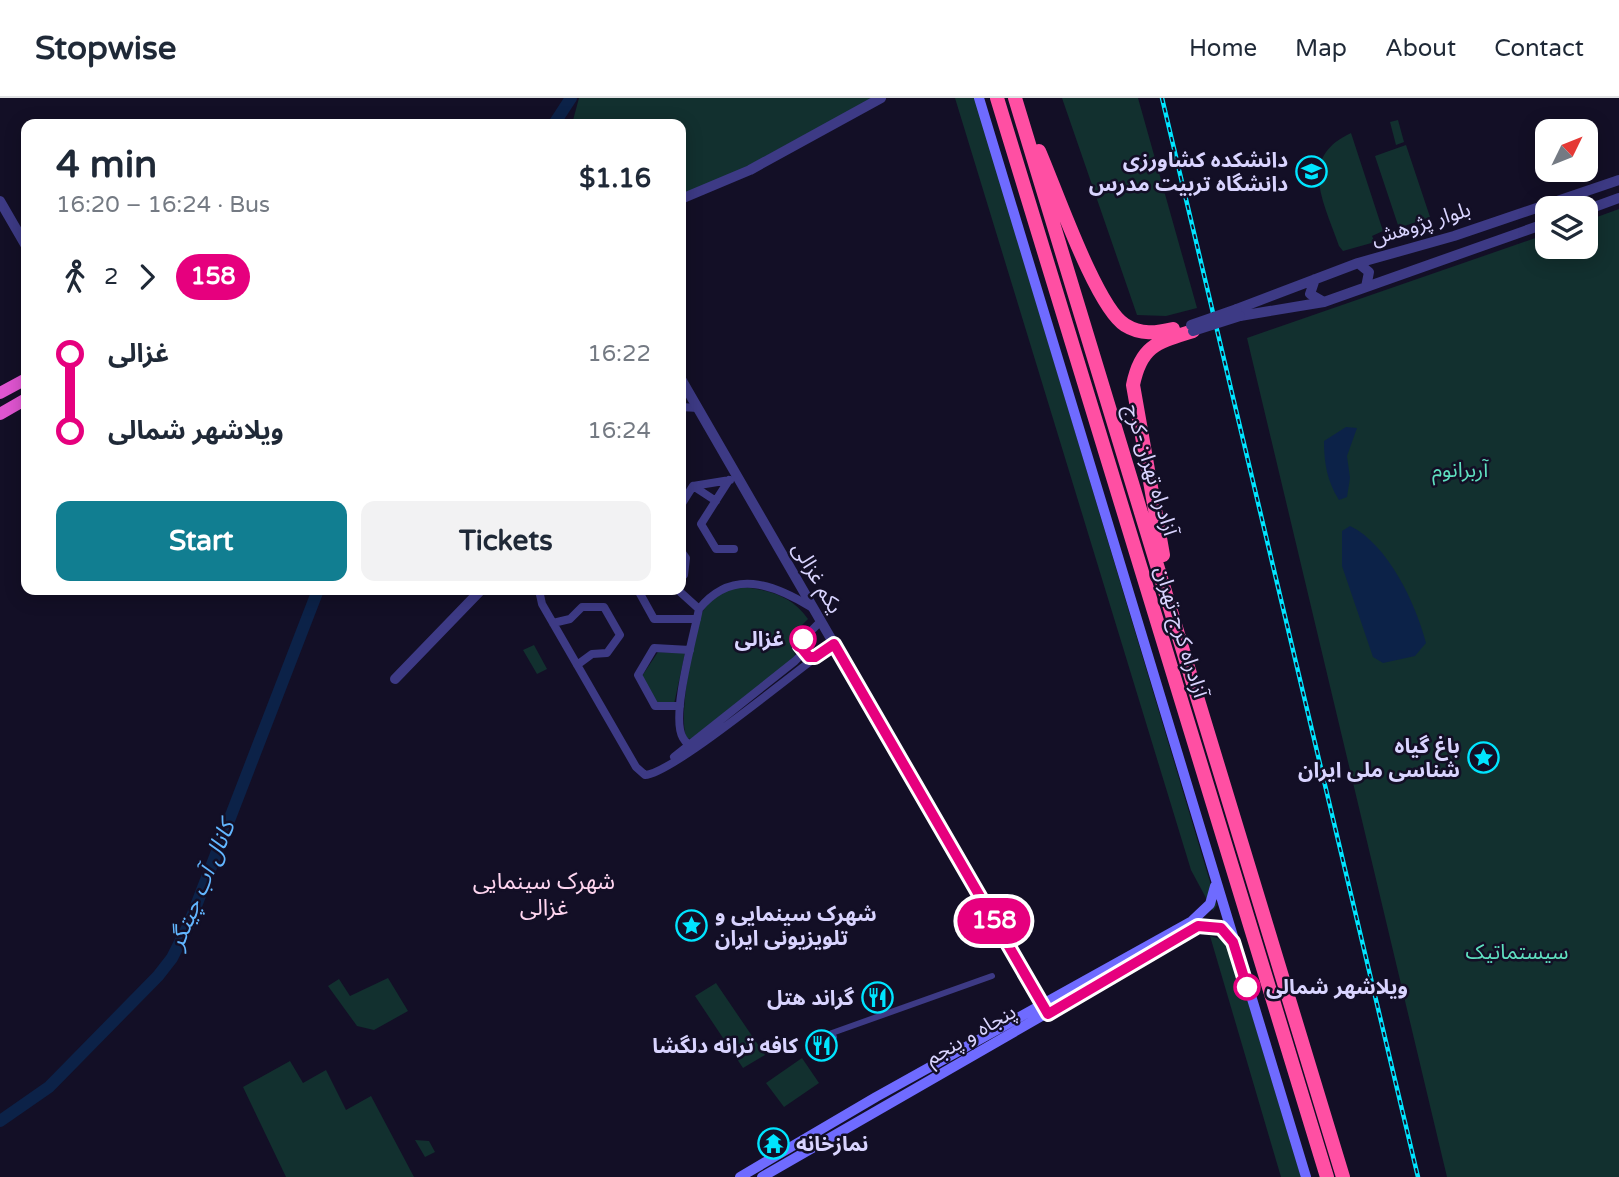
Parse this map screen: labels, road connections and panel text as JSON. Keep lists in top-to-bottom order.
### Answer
{
  "streets": {
    "highway": ["آزادراه تهران-کرج", "آزادراه کرج-تهران"],
    "main road": ["پنجاه و پنجم"],
    "street": ["بلوار پژوهش", "یکم غزالی"]
  },
  "crossings": [
    ["یکم غزالی", "پنجاه و پنجم"]
  ],
  "districts": ["شهرک سینمایی غزالی"],
  "water": ["کانال آب چیتگر"],
  "parks": ["آربرانوم", "سیستماتیک"],
  "places": {
    "school or university": ["دانشکده کشاورزی دانشگاه تربیت مدرس"],
    "other": ["غزالی", "ویلاشهر شمالی"],
    "place": ["باغ گیاه‌ شناسی ملی ایران", "شهرک سینمایی و تلویزیونی ایران"],
    "restaurant": ["گراند هتل", "کافه ترانه دلگشا"],
    "temple": ["نمازخانه"]
  },
  "lines": ["bus line 158"],
  "north": "top right",
  "page": {
    "header": "Stopwise",
    "nav": [
      "Home",
      "Map",
      "About",
      "Contact"
    ],
    "on_map": "158",
    "heading": ["4 min", "16:20 – 16:24 · Bus", "$1.16"],
    "legs": ["2", "158"],
    "list": [
      {
        "name": "غزالی",
        "value": "16:22"
      },
      {
        "name": "ویلاشهر شمالی",
        "value": "16:24"
      }
    ],
    "buttons": ["Start", "Tickets"]
  }
}
